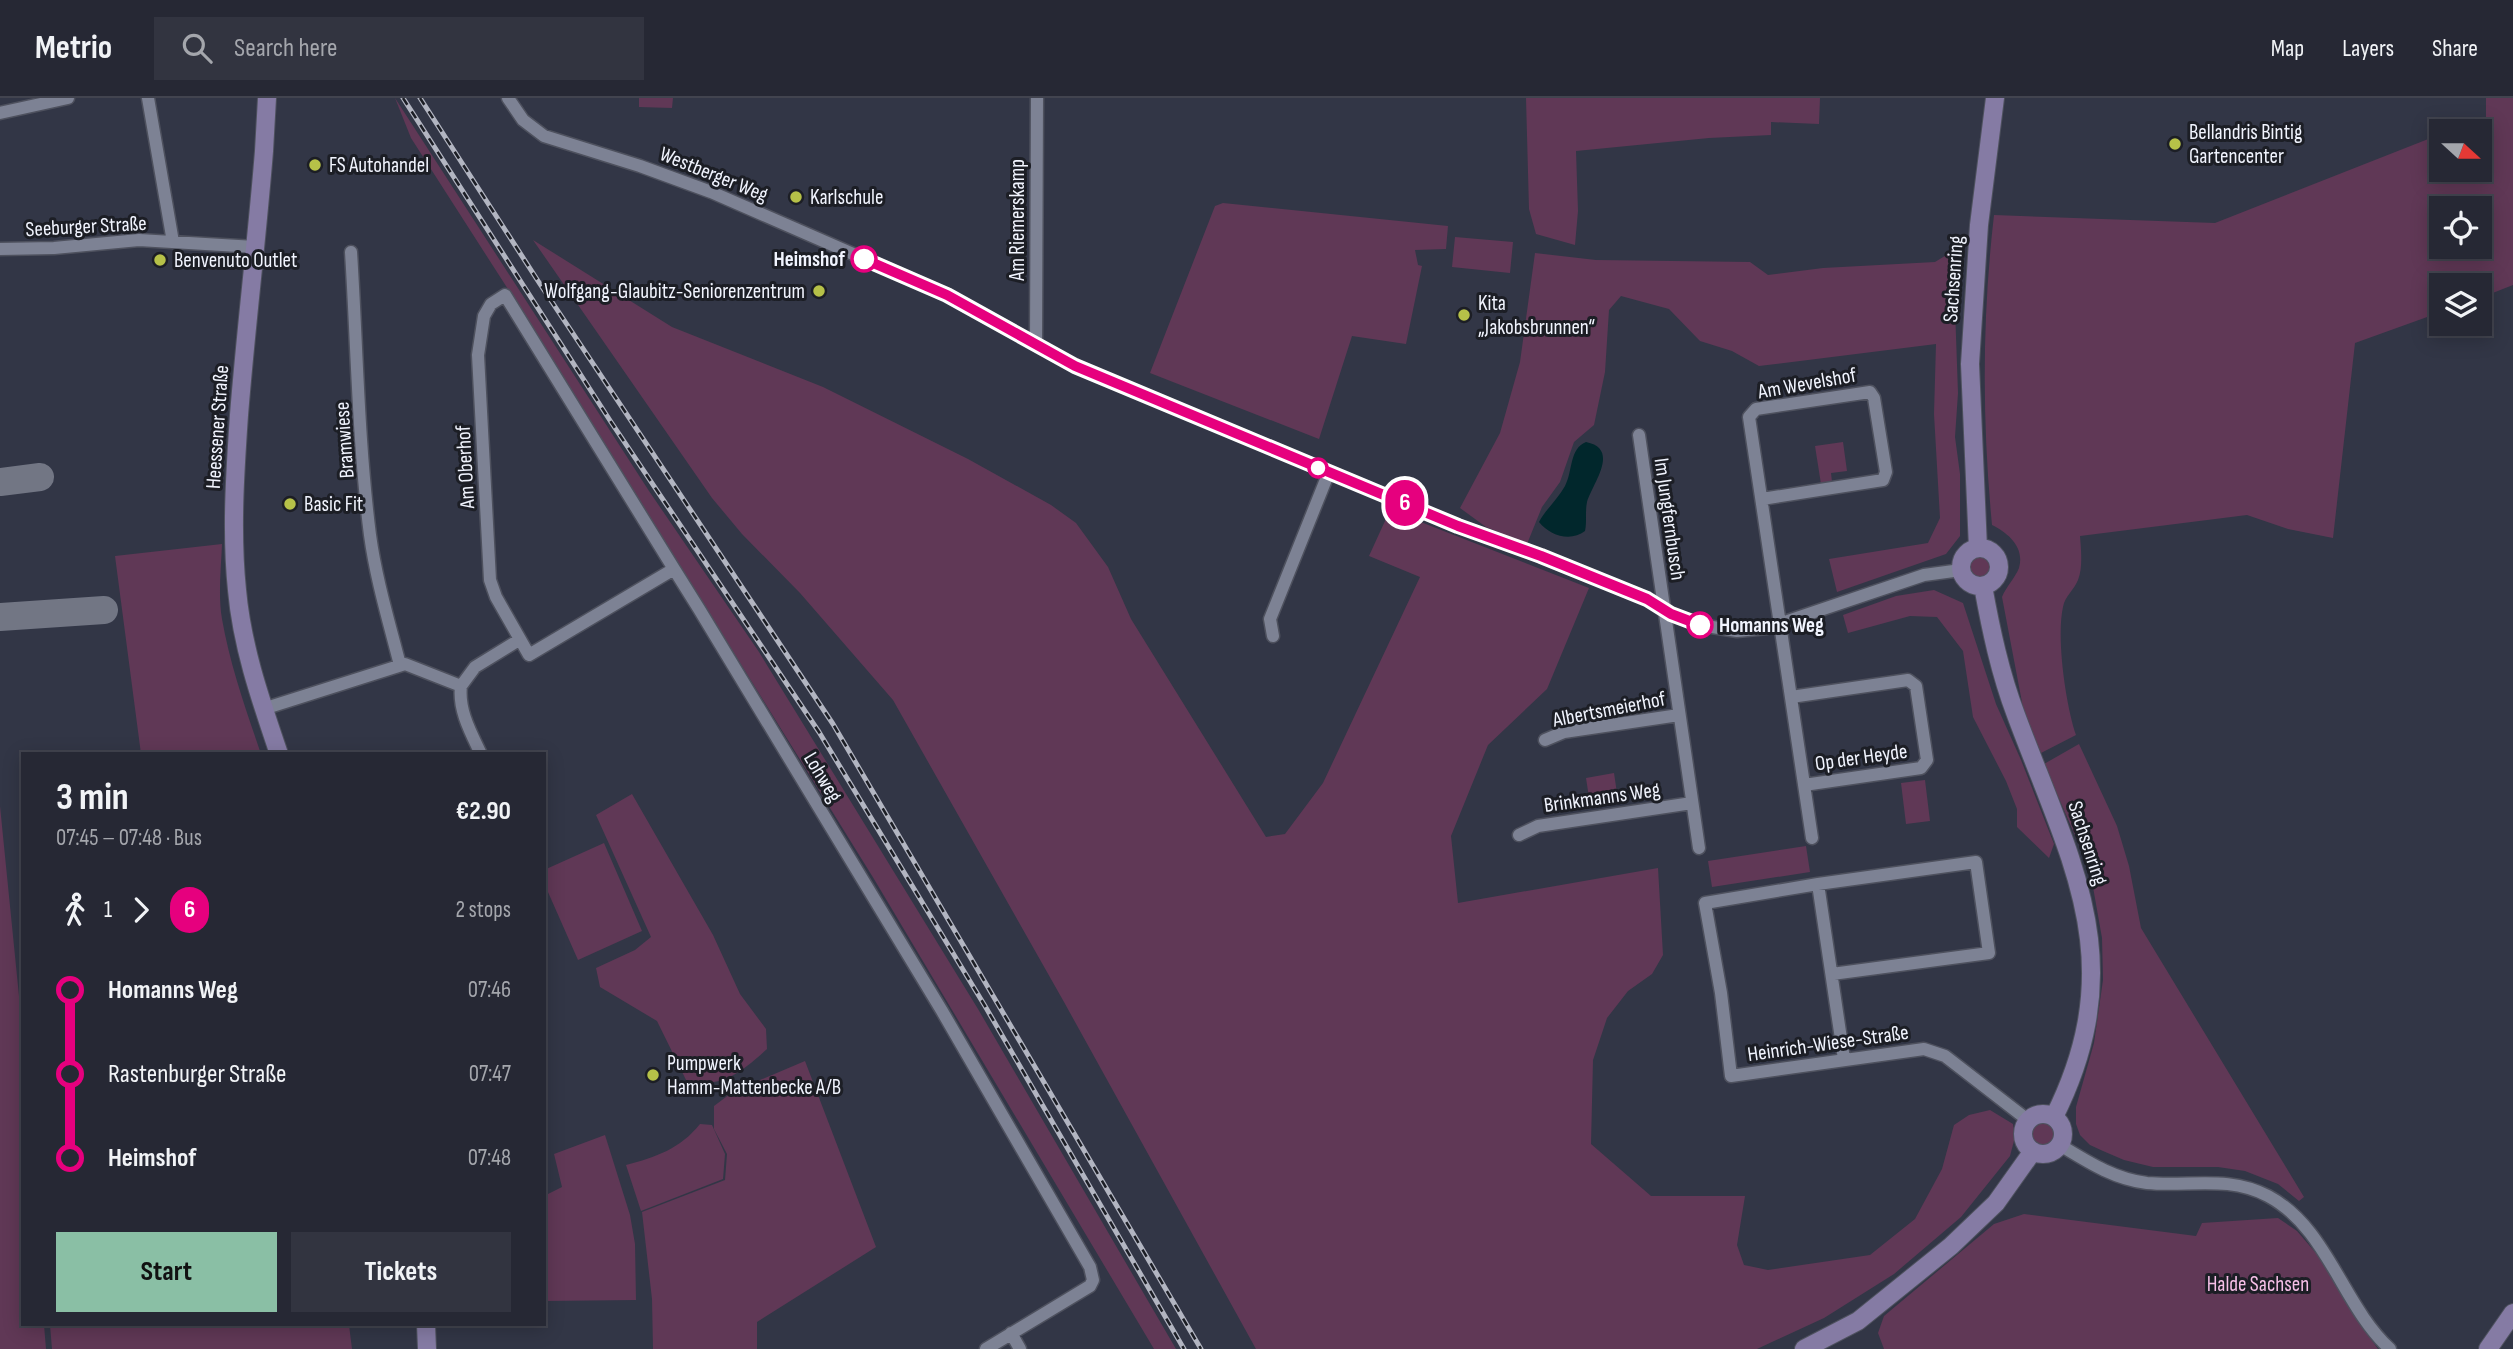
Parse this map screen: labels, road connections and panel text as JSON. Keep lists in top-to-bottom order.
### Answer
{
  "streets": {
    "street": [
      "Westberger Weg",
      "Am Riemerskamp",
      "Seeburger Straße",
      "Sachsenring",
      "Am Wevelshof",
      "Heessener Straße",
      "Bramwiese",
      "Am Oberhof",
      "Im Jungfernbusch",
      "Albertsmeierhof",
      "Op der Heyde",
      "Lohweg",
      "Brinkmanns Weg",
      "Heinrich-Wiese-Straße"
    ]
  },
  "crossings": [
    ["Westberger Weg", "Am Riemerskamp"],
    ["Westberger Weg", "Sachsenring"],
    ["Westberger Weg", "Am Wevelshof"],
    ["Westberger Weg", "Im Jungfernbusch"],
    ["Westberger Weg", "Op der Heyde"],
    ["Seeburger Straße", "Heessener Straße"],
    ["Sachsenring", "Heinrich-Wiese-Straße"],
    ["Am Wevelshof", "Op der Heyde"],
    ["Am Oberhof", "Lohweg"]
  ],
  "parks": ["Halde Sachsen"],
  "places": [
    "Bellandris Bintig Gartencenter",
    "FS Autohandel",
    "Karlschule",
    "Heimshof",
    "Benvenuto Outlet",
    "Wolfgang-Glaubitz-Seniorenzentrum",
    "Kita „Jakobsbrunnen“",
    "Basic Fit",
    "Homanns Weg",
    "Pumpwerk Hamm-Mattenbecke A/B"
  ],
  "lines": ["bus line 6"],
  "north": "right",
  "page": {
    "header": "Metrio",
    "search": "Search here",
    "nav": ["Map", "Layers", "Share"],
    "on_map": "6",
    "heading": ["3 min", "07:45 – 07:48 · Bus", "€2.90"],
    "legs": ["1", "6", "2 stops"],
    "list": [
      {
        "name": "Homanns Weg",
        "value": "07:46"
      },
      {
        "name": "Rastenburger Straße",
        "value": "07:47"
      },
      {
        "name": "Heimshof",
        "value": "07:48"
      }
    ],
    "buttons": ["Start", "Tickets"]
  }
}
